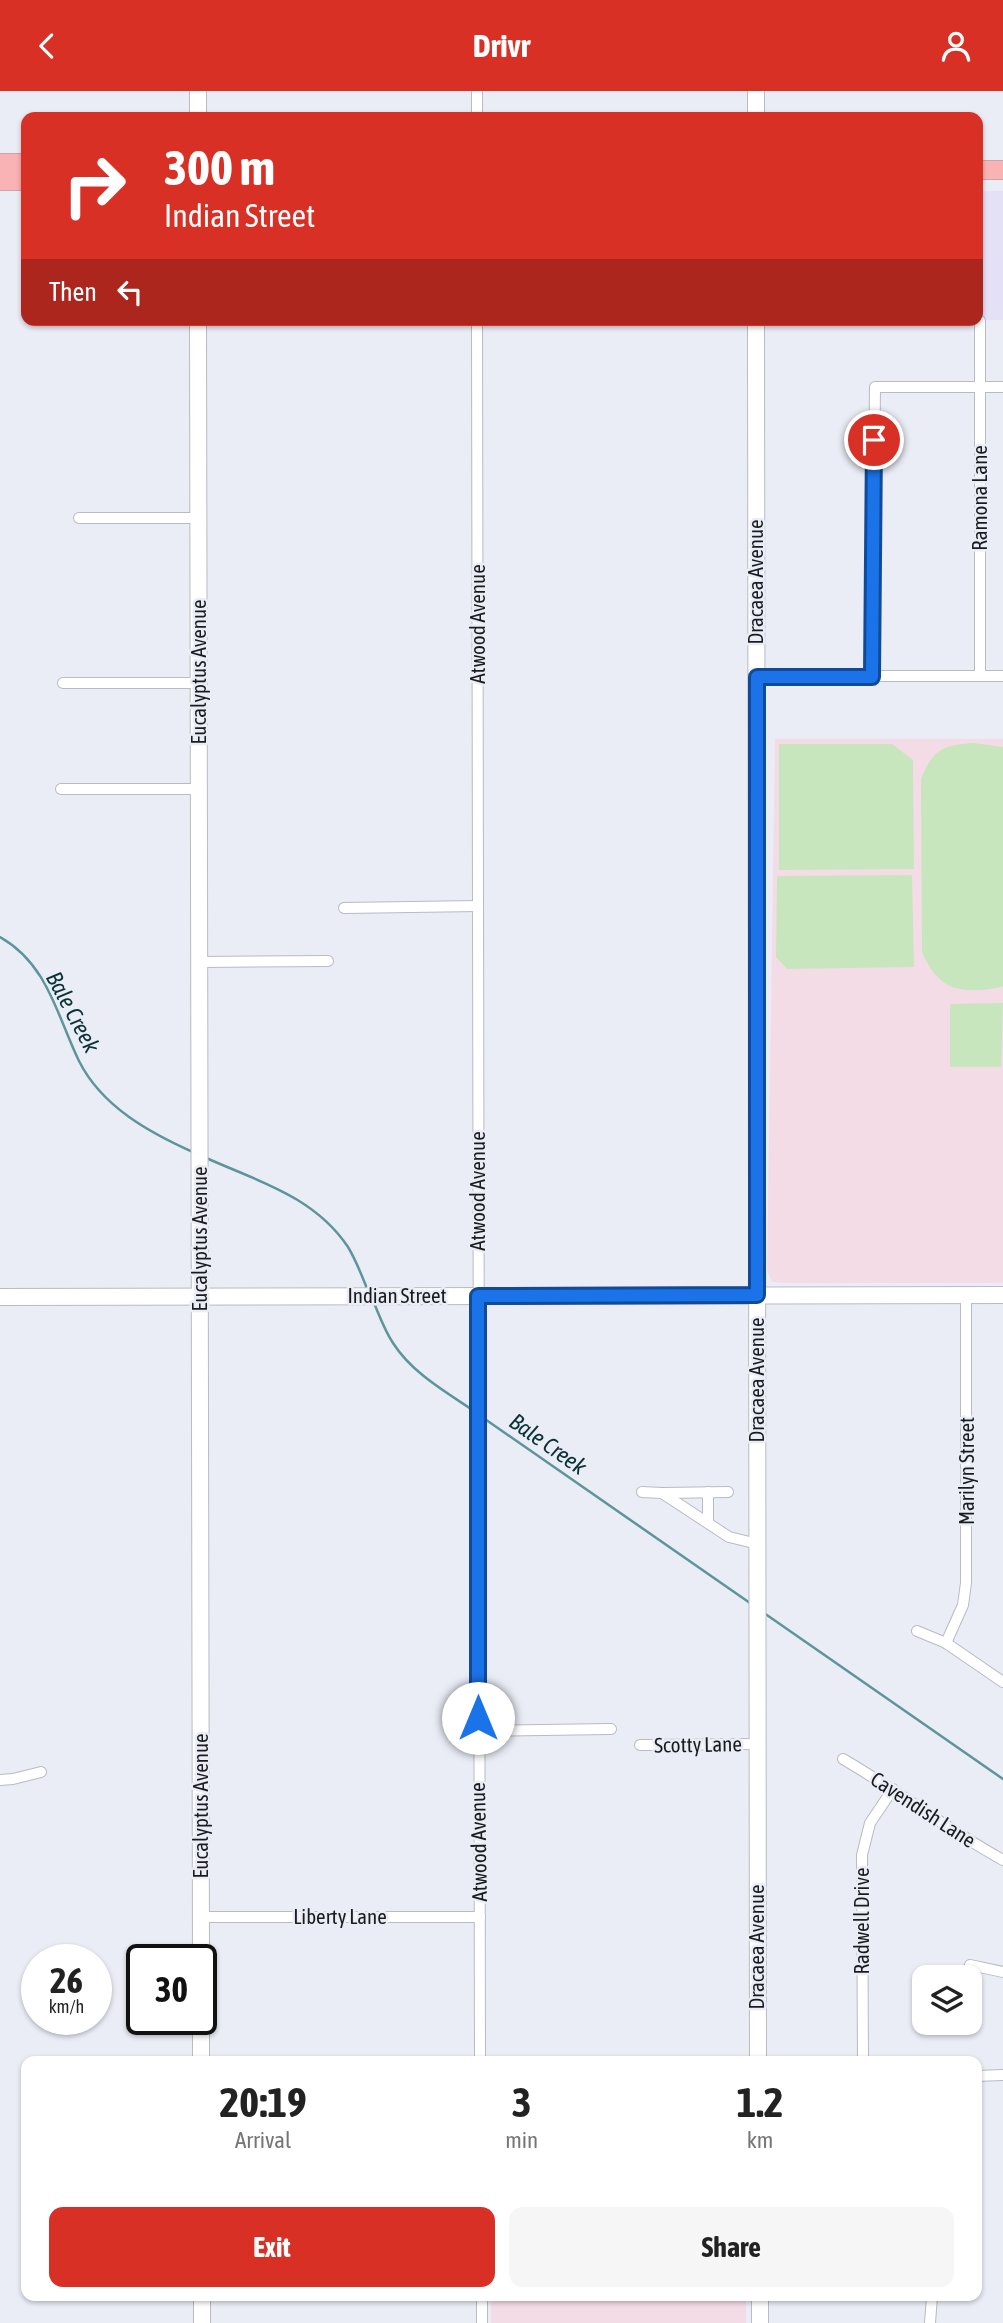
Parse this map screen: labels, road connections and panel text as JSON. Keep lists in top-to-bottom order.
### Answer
{
  "streets": {
    "street": [
      "Ramona Lane",
      "Dracaea Avenue",
      "Atwood Avenue",
      "Eucalyptus Avenue",
      "Indian Street",
      "Marilyn Street",
      "Scotty Lane",
      "Cavendish Lane",
      "Liberty Lane",
      "Radwell Drive"
    ]
  },
  "crossings": [
    ["Dracaea Avenue", "Indian Street"],
    ["Dracaea Avenue", "Scotty Lane"],
    ["Atwood Avenue", "Indian Street"],
    ["Atwood Avenue", "Liberty Lane"],
    ["Eucalyptus Avenue", "Indian Street"],
    ["Eucalyptus Avenue", "Liberty Lane"],
    ["Indian Street", "Marilyn Street"],
    ["Cavendish Lane", "Radwell Drive"]
  ],
  "water": ["Bale Creek"],
  "page": {
    "header": "Drivr",
    "turn": ["300 m", "Indian Street"],
    "then": "Then",
    "speed": "26 km/h",
    "limit": "30",
    "eta": [
      "20:19",
      "Arrival",
      "3",
      "min",
      "1.2",
      "km"
    ],
    "buttons": ["Exit", "Share"]
  }
}
